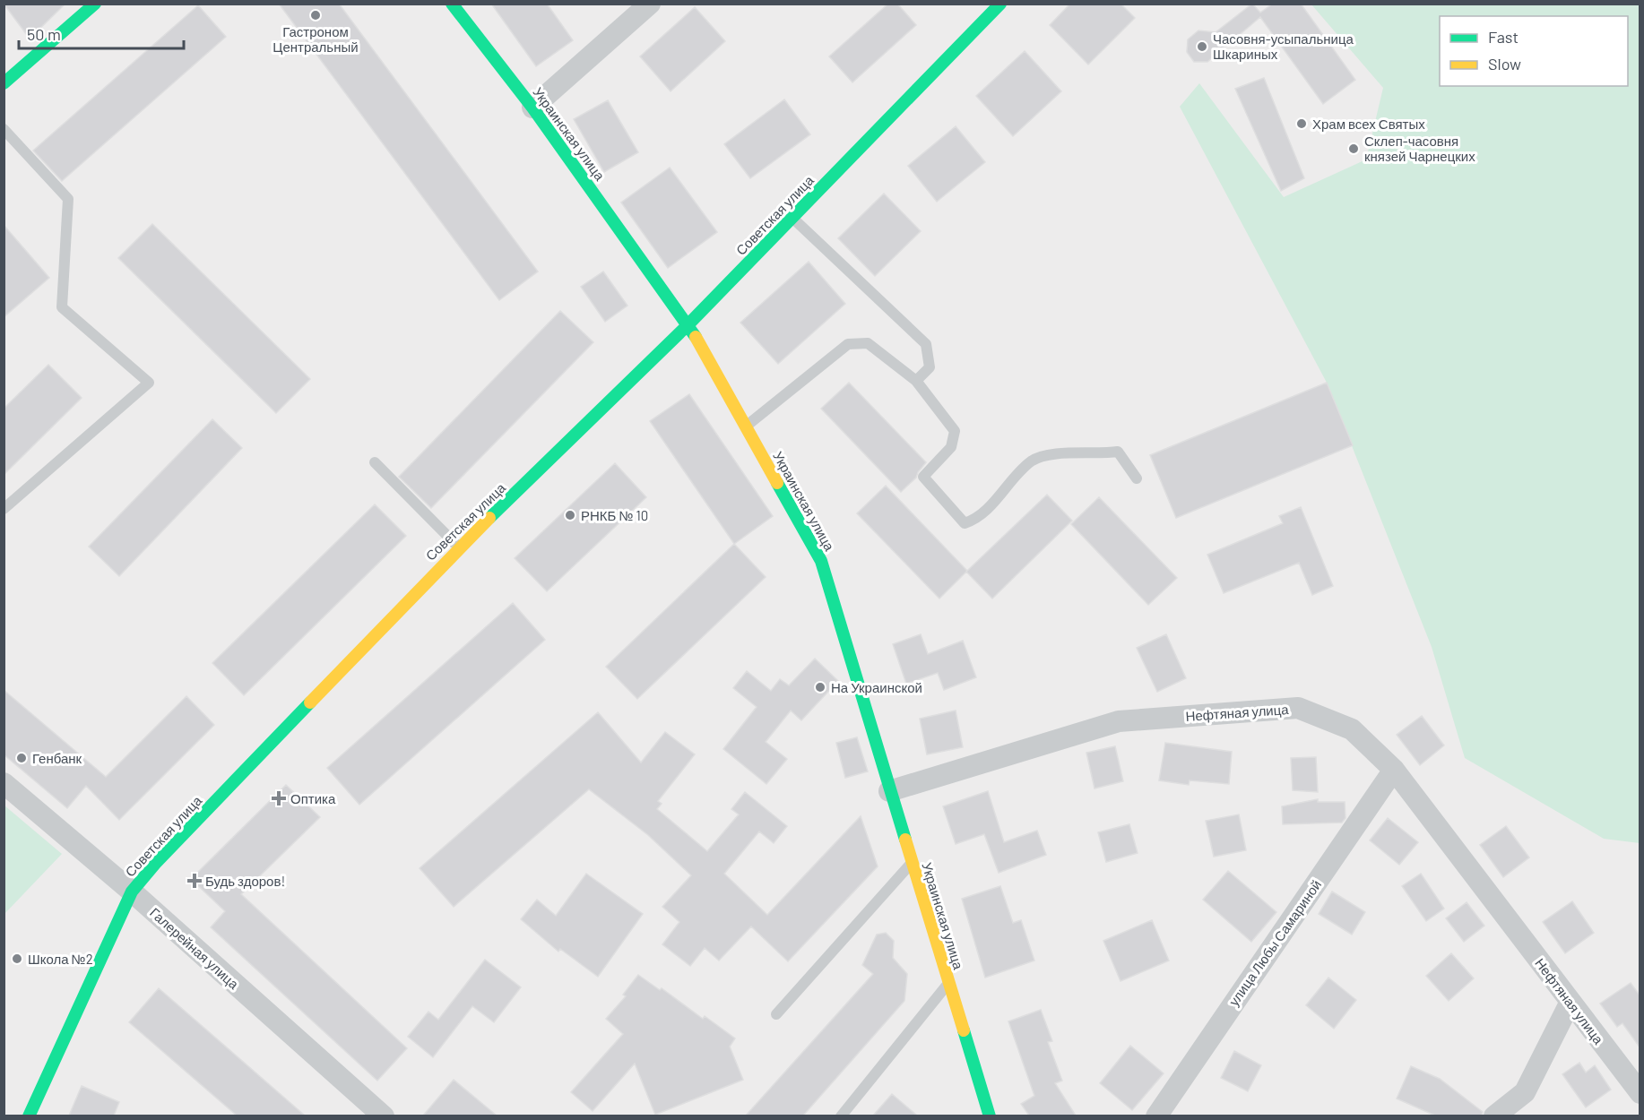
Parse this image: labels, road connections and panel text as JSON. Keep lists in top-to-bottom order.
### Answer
{
  "streets": {
    "main road": ["Украинская улица", "Советская улица"],
    "street": ["Нефтяная улица", "улица Любы Самариной", "Галерейная улица"]
  },
  "crossings": [
    ["Украинская улица", "Советская улица"],
    ["Украинская улица", "Нефтяная улица"],
    ["Советская улица", "Галерейная улица"],
    ["Нефтяная улица", "улица Любы Самариной"]
  ],
  "places": {
    "other": [
      "Гастроном Центральный",
      "Часовня-усыпальница Шкариных",
      "Храм всех Святых",
      "Склеп-часовня князей Чарнецких",
      "РНКБ № 10",
      "На Украинской",
      "Генбанк",
      "Школа №2"
    ],
    "health": ["Оптика", "Будь здоров!"]
  },
  "legend": ["Fast", "Slow"],
  "scale_bar": "50 m"
}
